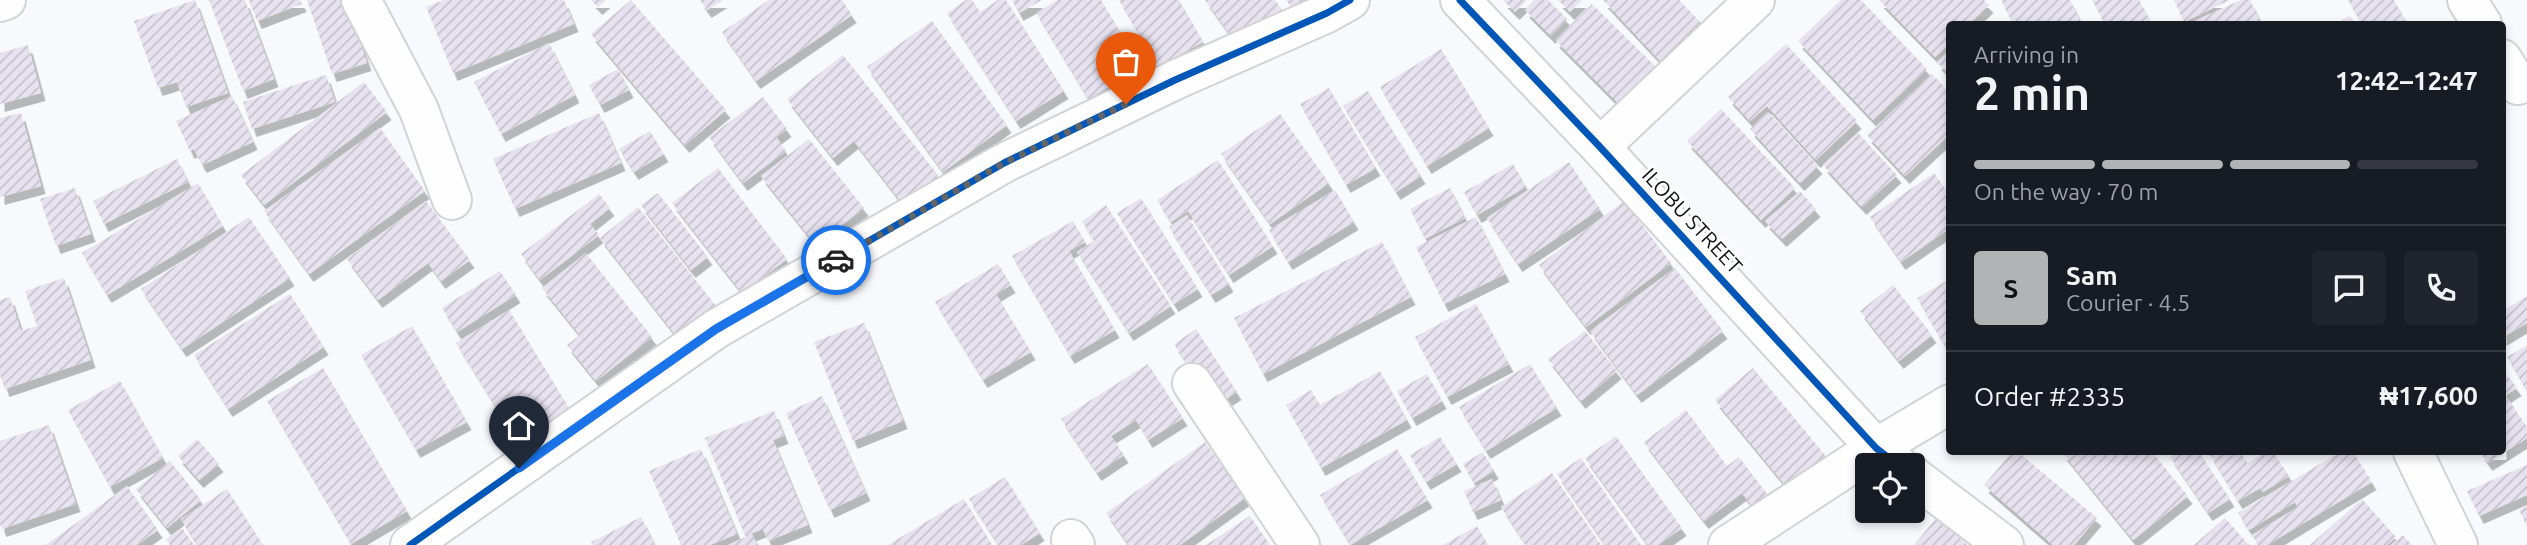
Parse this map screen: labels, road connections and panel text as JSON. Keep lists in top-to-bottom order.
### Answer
{
  "streets": {
    "street": ["ILOBU STREET"]
  },
  "page": {
    "heading": ["2 min", "Arriving in", "12:42–12:47"],
    "panel": [
      "Sam",
      "Courier · 4.5",
      "Order #2335",
      "₦17,600"
    ],
    "bar": "On the way · 70 m",
    "round": "S"
  }
}
